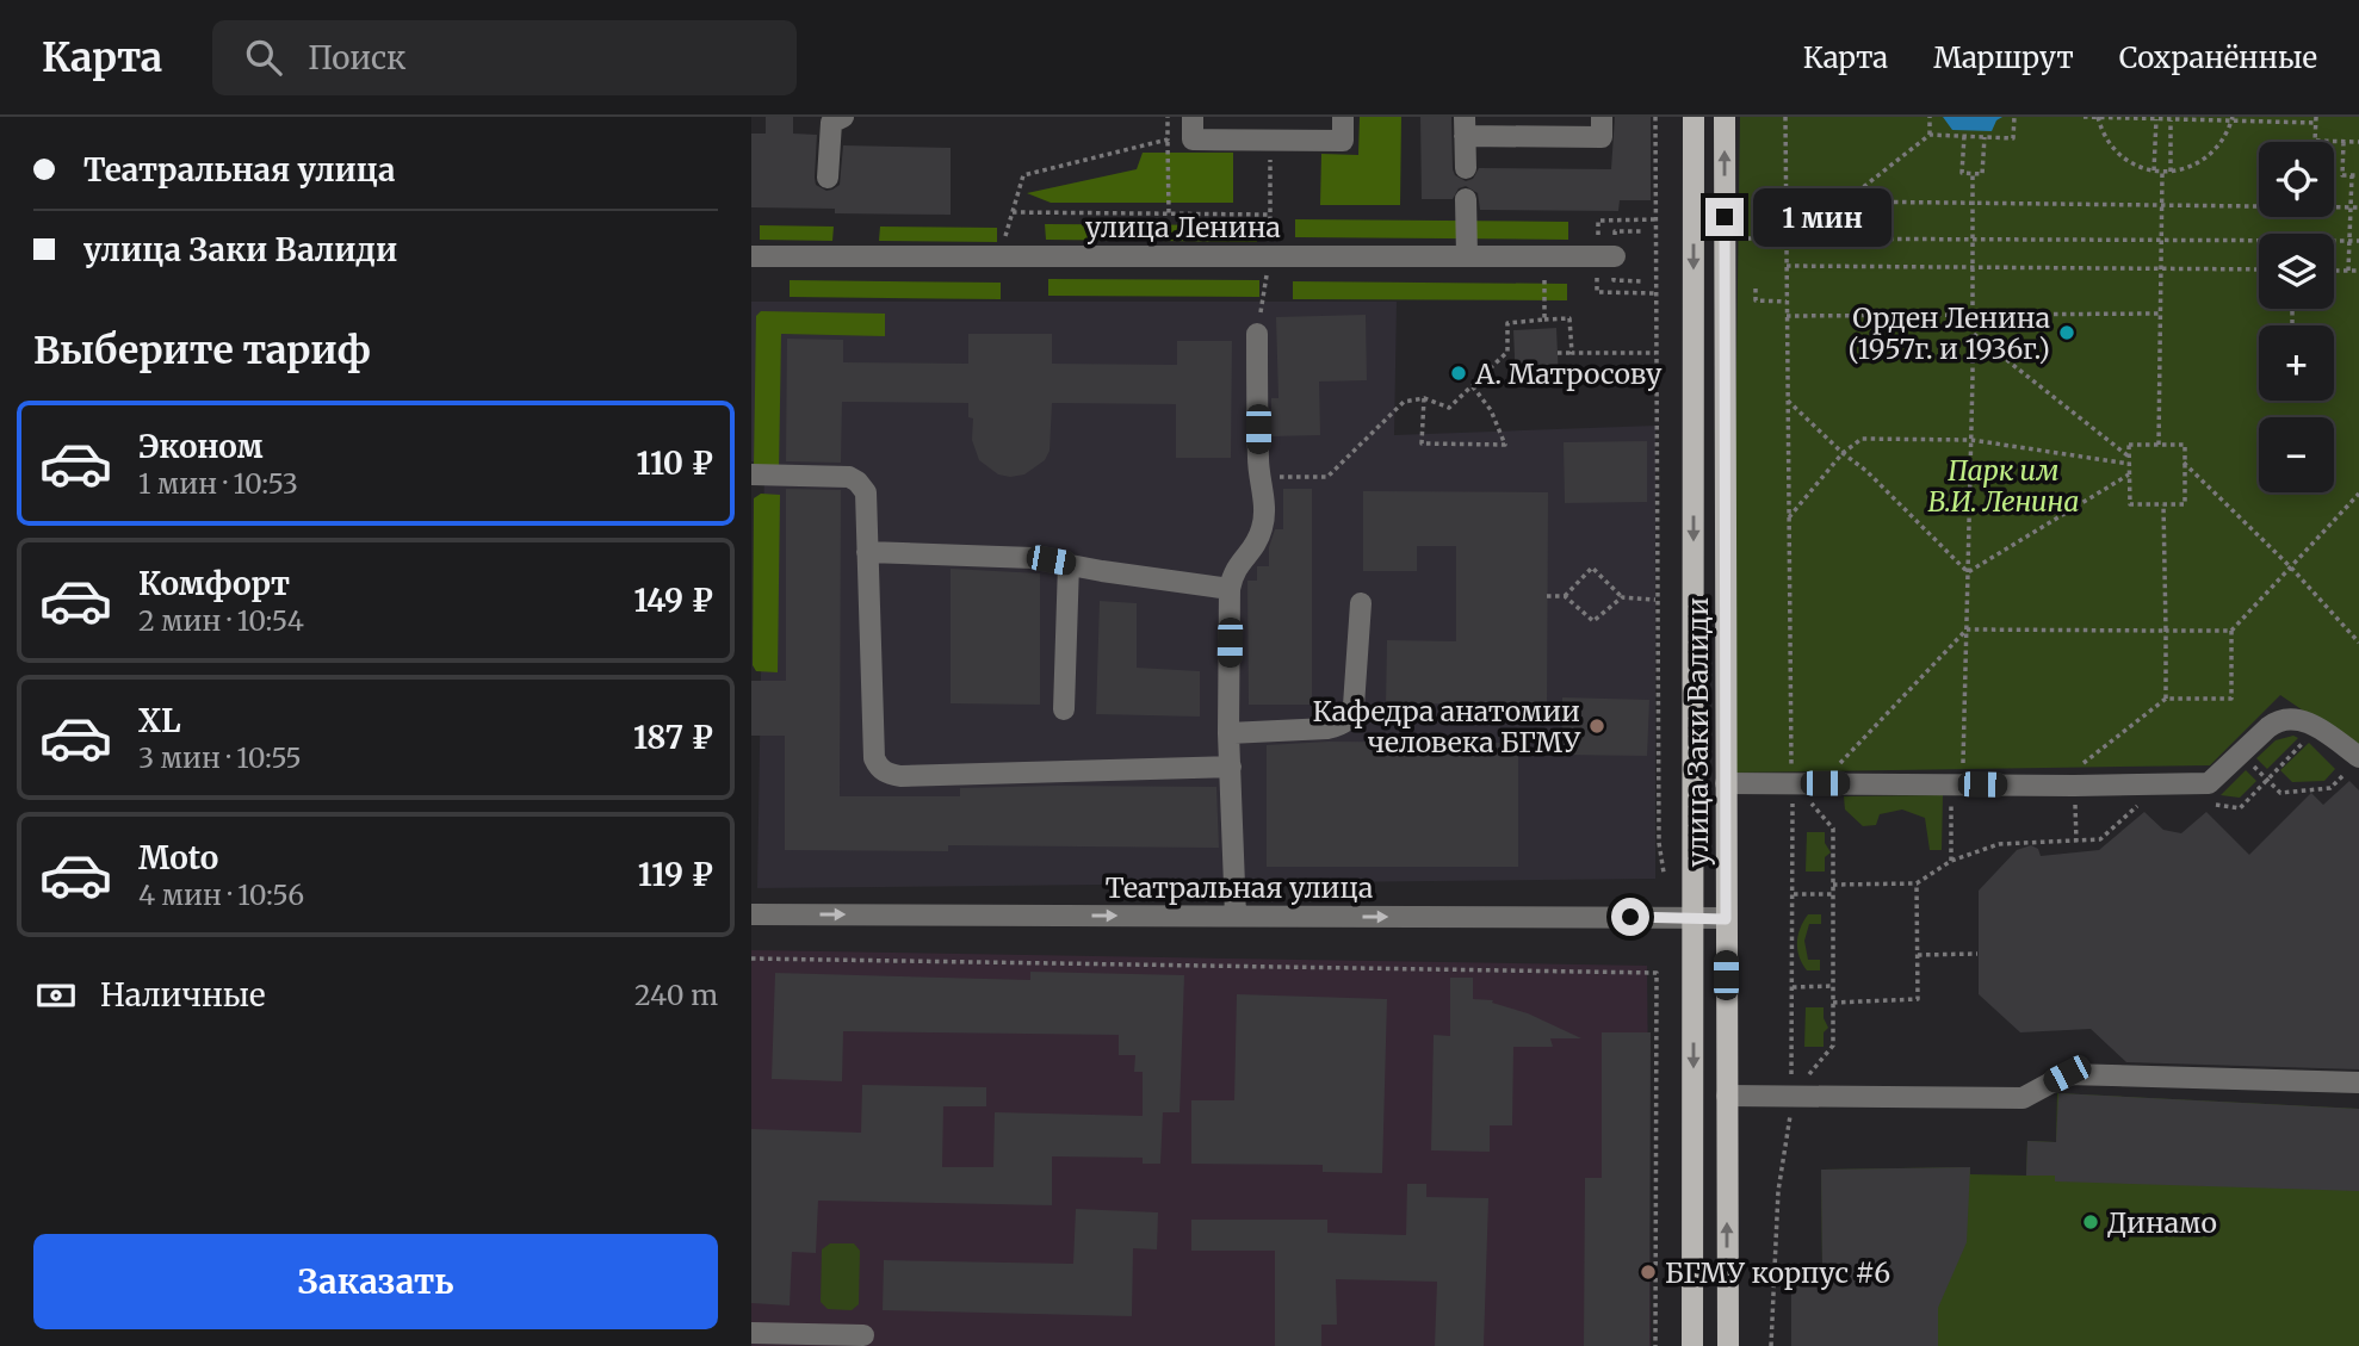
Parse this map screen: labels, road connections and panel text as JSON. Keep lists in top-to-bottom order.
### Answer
{
  "streets": {
    "main road": ["улица Заки Валиди"],
    "street": ["улица Ленина", "Театральная улица"]
  },
  "crossings": [
    ["улица Заки Валиди", "Театральная улица"]
  ],
  "one_way": ["Театральная улица"],
  "parks": ["Парк им В.И. Ленина"],
  "places": [
    "Орден Ленина (1957г. и 1936г.)",
    "А. Матросову",
    "Кафедра анатомии человека БГМУ",
    "Динамо",
    "БГМУ корпус #6"
  ],
  "page": {
    "header": "Карта",
    "search": "Поиск",
    "nav": ["Карта", "Маршрут", "Сохранённые"],
    "banner": ["Театральная улица", "улица Заки Валиди"],
    "map_buttons": ["+", "−"],
    "bubble": "1 мин",
    "heading": "Выберите тариф",
    "list": [
      {
        "name": "Эконом",
        "note": "1 мин · 10:53",
        "value": "110 ₽"
      },
      {
        "name": "Комфорт",
        "note": "2 мин · 10:54",
        "value": "149 ₽"
      },
      {
        "name": "XL",
        "note": "3 мин · 10:55",
        "value": "187 ₽"
      },
      {
        "name": "Moto",
        "note": "4 мин · 10:56",
        "value": "119 ₽"
      }
    ],
    "pay": ["Наличные", "240 m"],
    "buttons": "Заказать"
  }
}
